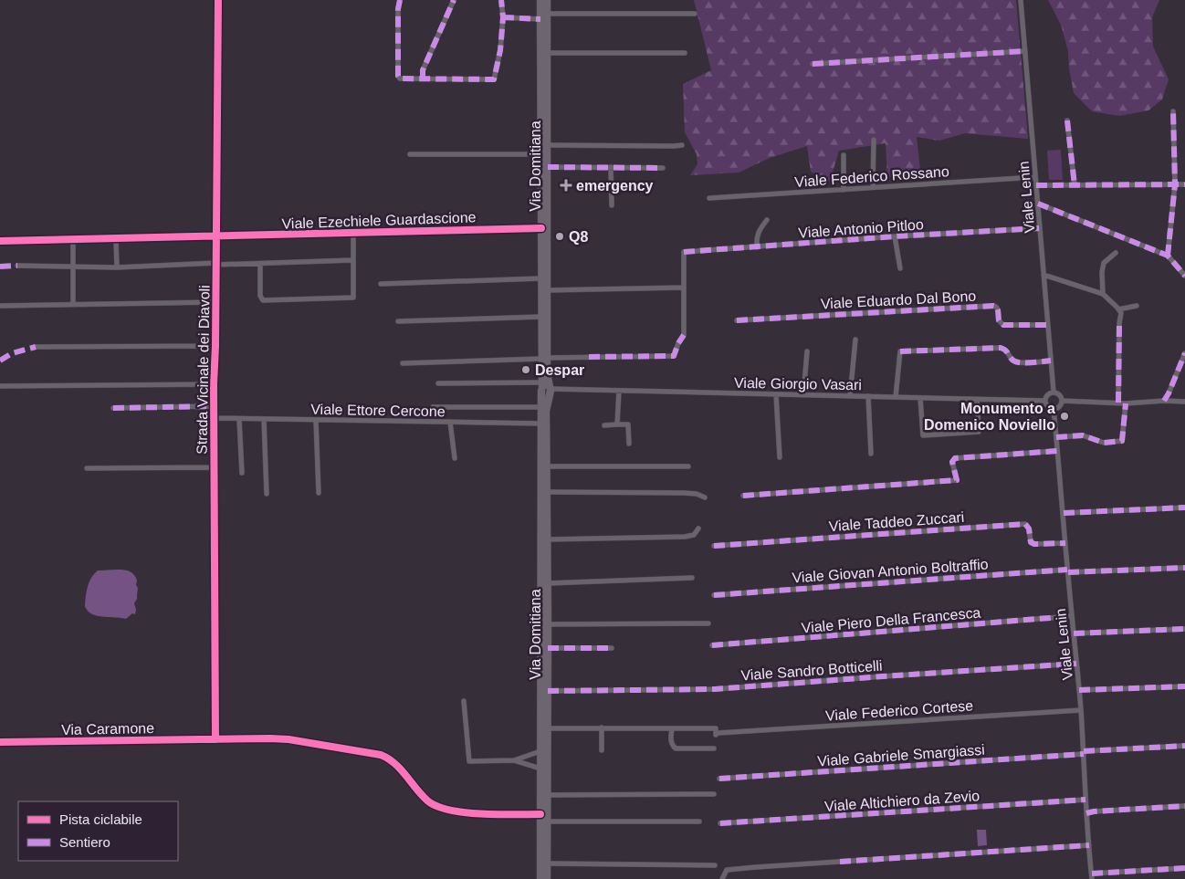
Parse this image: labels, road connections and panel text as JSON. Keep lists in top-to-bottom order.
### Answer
{
  "streets": {
    "main road": ["Via Domitiana"],
    "street": [
      "Viale Federico Rossano",
      "Viale Lenin",
      "Viale Ezechiele Guardascione",
      "Viale Antonio Pitloo",
      "Viale Eduardo Dal Bono",
      "Strada Vicinale dei Diavoli",
      "Viale Giorgio Vasari",
      "Viale Ettore Cercone",
      "Viale Taddeo Zuccari",
      "Viale Giovan Antonio Boltraffio",
      "Viale Piero Della Francesca",
      "Viale Sandro Botticelli",
      "Viale Federico Cortese",
      "Via Caramone",
      "Viale Gabriele Smargiassi",
      "Viale Altichiero da Zevio"
    ]
  },
  "crossings": [
    ["Via Domitiana", "Viale Ezechiele Guardascione"],
    ["Via Domitiana", "Viale Giorgio Vasari"],
    ["Via Domitiana", "Viale Ettore Cercone"],
    ["Via Domitiana", "Viale Sandro Botticelli"],
    ["Via Domitiana", "Via Caramone"],
    ["Viale Federico Rossano", "Viale Lenin"],
    ["Viale Lenin", "Viale Antonio Pitloo"],
    ["Viale Lenin", "Viale Eduardo Dal Bono"],
    ["Viale Lenin", "Viale Giorgio Vasari"],
    ["Viale Lenin", "Viale Taddeo Zuccari"],
    ["Viale Lenin", "Viale Giovan Antonio Boltraffio"],
    ["Viale Lenin", "Viale Piero Della Francesca"],
    ["Viale Lenin", "Viale Sandro Botticelli"],
    ["Viale Lenin", "Viale Federico Cortese"],
    ["Viale Lenin", "Viale Gabriele Smargiassi"],
    ["Viale Lenin", "Viale Altichiero da Zevio"],
    ["Viale Ezechiele Guardascione", "Strada Vicinale dei Diavoli"],
    ["Strada Vicinale dei Diavoli", "Viale Ettore Cercone"],
    ["Strada Vicinale dei Diavoli", "Via Caramone"]
  ],
  "places": {
    "health": ["emergency"],
    "other": ["Q8", "Despar", "Monumento a Domenico Noviello"]
  },
  "legend": ["Pista ciclabile", "Sentiero"]
}
